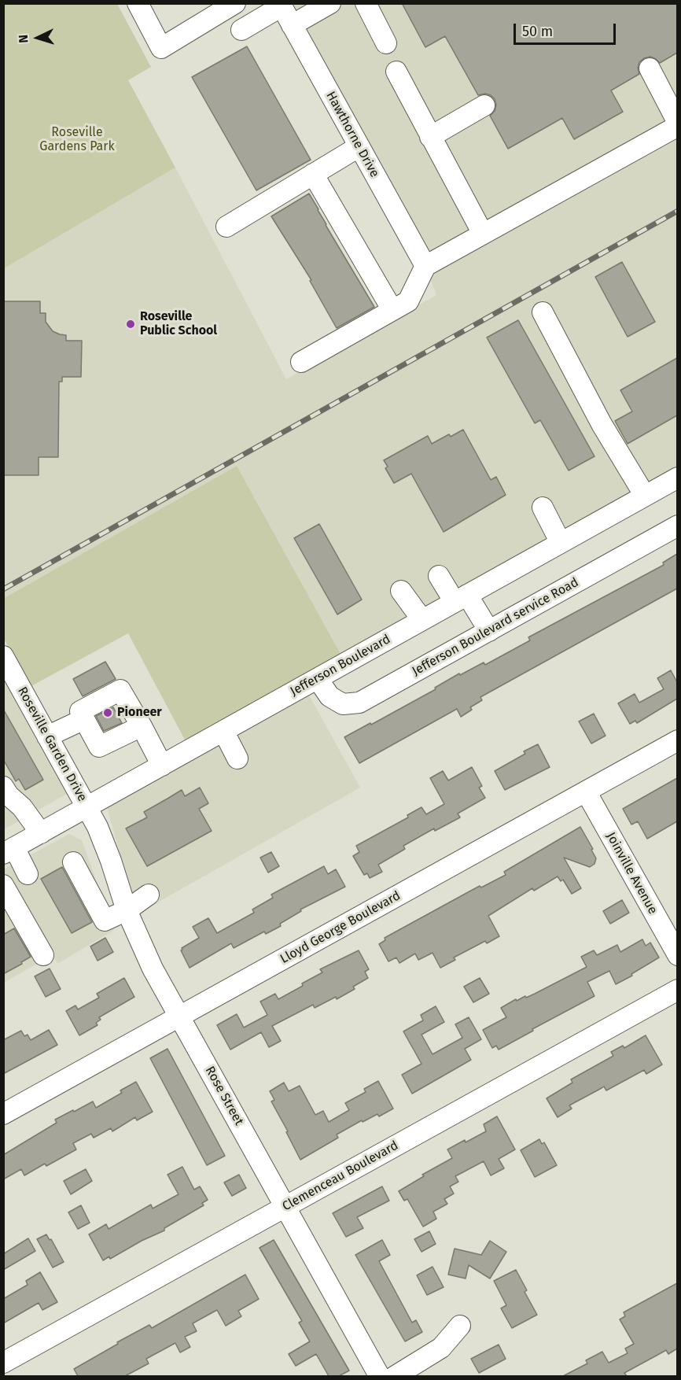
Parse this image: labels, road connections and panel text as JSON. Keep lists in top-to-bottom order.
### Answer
{
  "streets": {
    "street": [
      "Hawthorne Drive",
      "Jefferson Boulevard service Road",
      "Jefferson Boulevard",
      "Roseville Garden Drive",
      "Joinville Avenue",
      "Lloyd George Boulevard",
      "Rose Street",
      "Clemenceau Boulevard"
    ]
  },
  "crossings": [
    ["Jefferson Boulevard service Road", "Jefferson Boulevard"],
    ["Jefferson Boulevard", "Roseville Garden Drive"],
    ["Jefferson Boulevard", "Rose Street"],
    ["Roseville Garden Drive", "Rose Street"],
    ["Joinville Avenue", "Lloyd George Boulevard"],
    ["Lloyd George Boulevard", "Rose Street"],
    ["Rose Street", "Clemenceau Boulevard"]
  ],
  "parks": ["Roseville Gardens Park"],
  "places": ["Roseville Public School", "Pioneer"],
  "scale_bar": "50 m",
  "north": "left"
}
